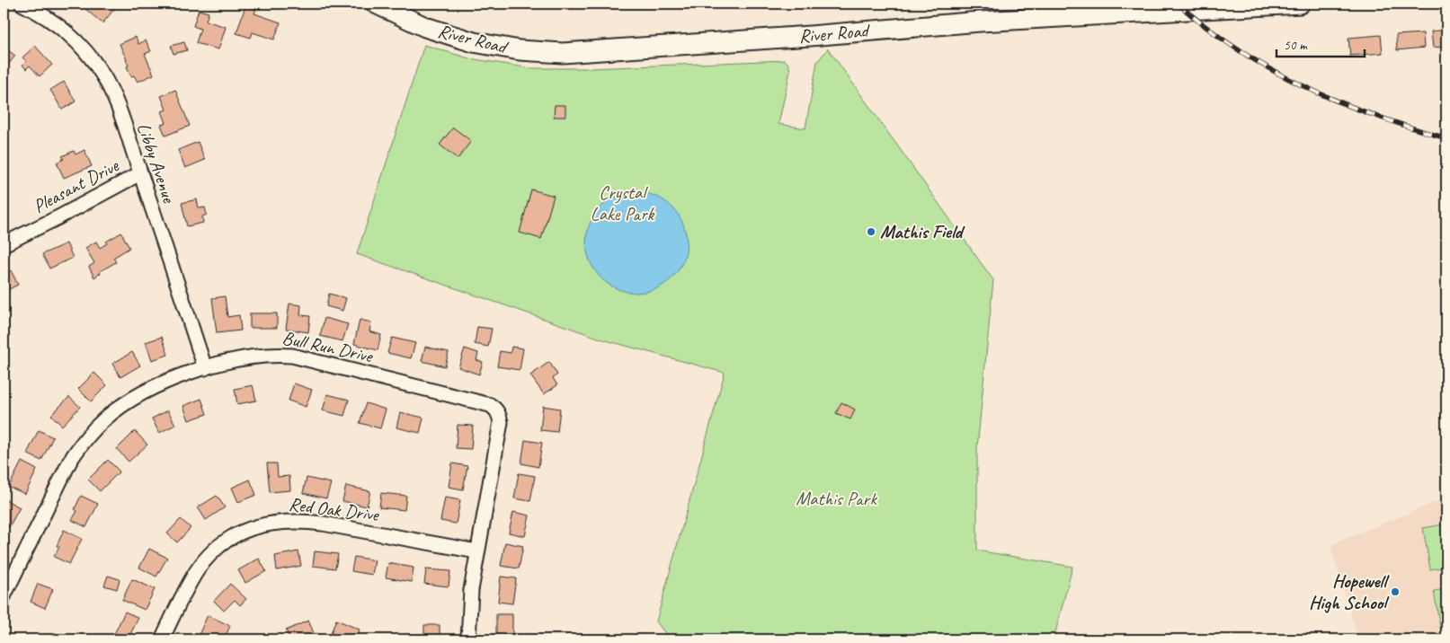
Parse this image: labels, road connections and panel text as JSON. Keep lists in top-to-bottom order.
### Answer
{
  "streets": {
    "street": [
      "River Road",
      "Libby Avenue",
      "Pleasant Drive",
      "Bull Run Drive",
      "Red Oak Drive"
    ]
  },
  "crossings": [
    ["Libby Avenue", "Pleasant Drive"],
    ["Libby Avenue", "Bull Run Drive"],
    ["Bull Run Drive", "Red Oak Drive"]
  ],
  "parks": ["Crystal Lake Park", "Mathis Park"],
  "places": ["Mathis Field", "Hopewell High School"],
  "scale_bar": "50 m"
}
